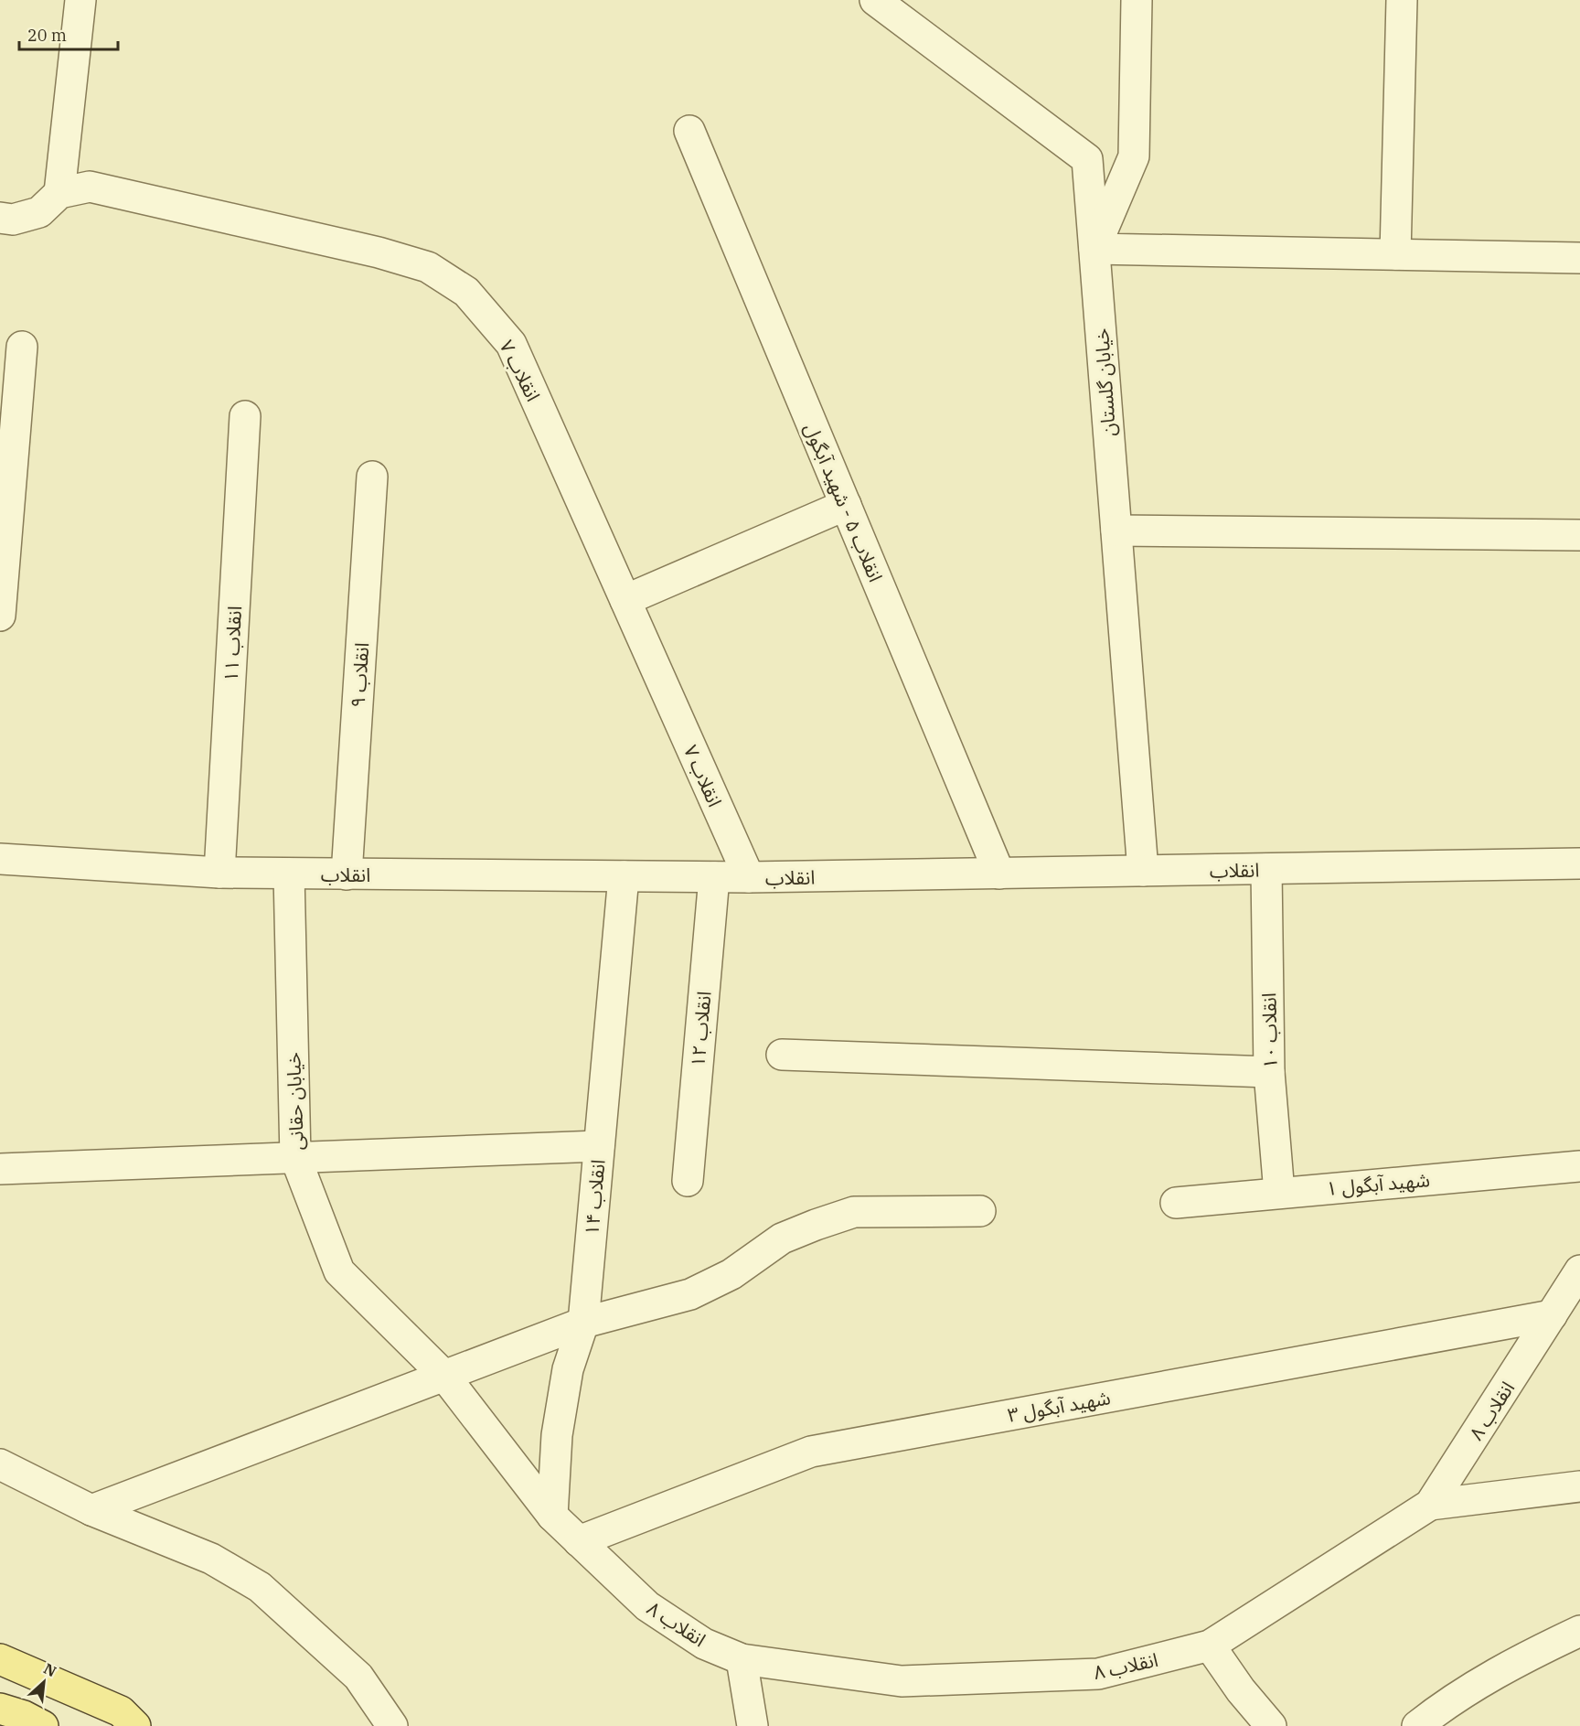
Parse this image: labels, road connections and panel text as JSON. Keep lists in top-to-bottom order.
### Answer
{
  "streets": {
    "street": [
      "انقلاب ۷",
      "خیابان گلستان",
      "انقلاب ۵ - شهید آبگول",
      "انقلاب ۱۱",
      "انقلاب ۹",
      "انقلاب",
      "انقلاب ۱۲",
      "انقلاب ۱۰",
      "خیابان حقانی",
      "شهید آبگول ۱",
      "انقلاب ۱۴",
      "شهید آبگول ۳",
      "انقلاب ۸"
    ]
  },
  "crossings": [
    ["انقلاب ۷", "انقلاب"],
    ["خیابان گلستان", "انقلاب"],
    ["انقلاب ۵ - شهید آبگول", "انقلاب"],
    ["انقلاب ۱۱", "انقلاب"],
    ["انقلاب ۹", "انقلاب"],
    ["انقلاب", "انقلاب ۱۲"],
    ["انقلاب", "انقلاب ۱۰"],
    ["انقلاب", "خیابان حقانی"],
    ["انقلاب", "انقلاب ۱۴"],
    ["انقلاب ۱۰", "شهید آبگول ۱"],
    ["خیابان حقانی", "انقلاب ۱۴"],
    ["خیابان حقانی", "انقلاب ۸"],
    ["انقلاب ۱۴", "انقلاب ۸"],
    ["شهید آبگول ۳", "انقلاب ۸"]
  ],
  "scale_bar": "20 m",
  "north": "top right"
}
